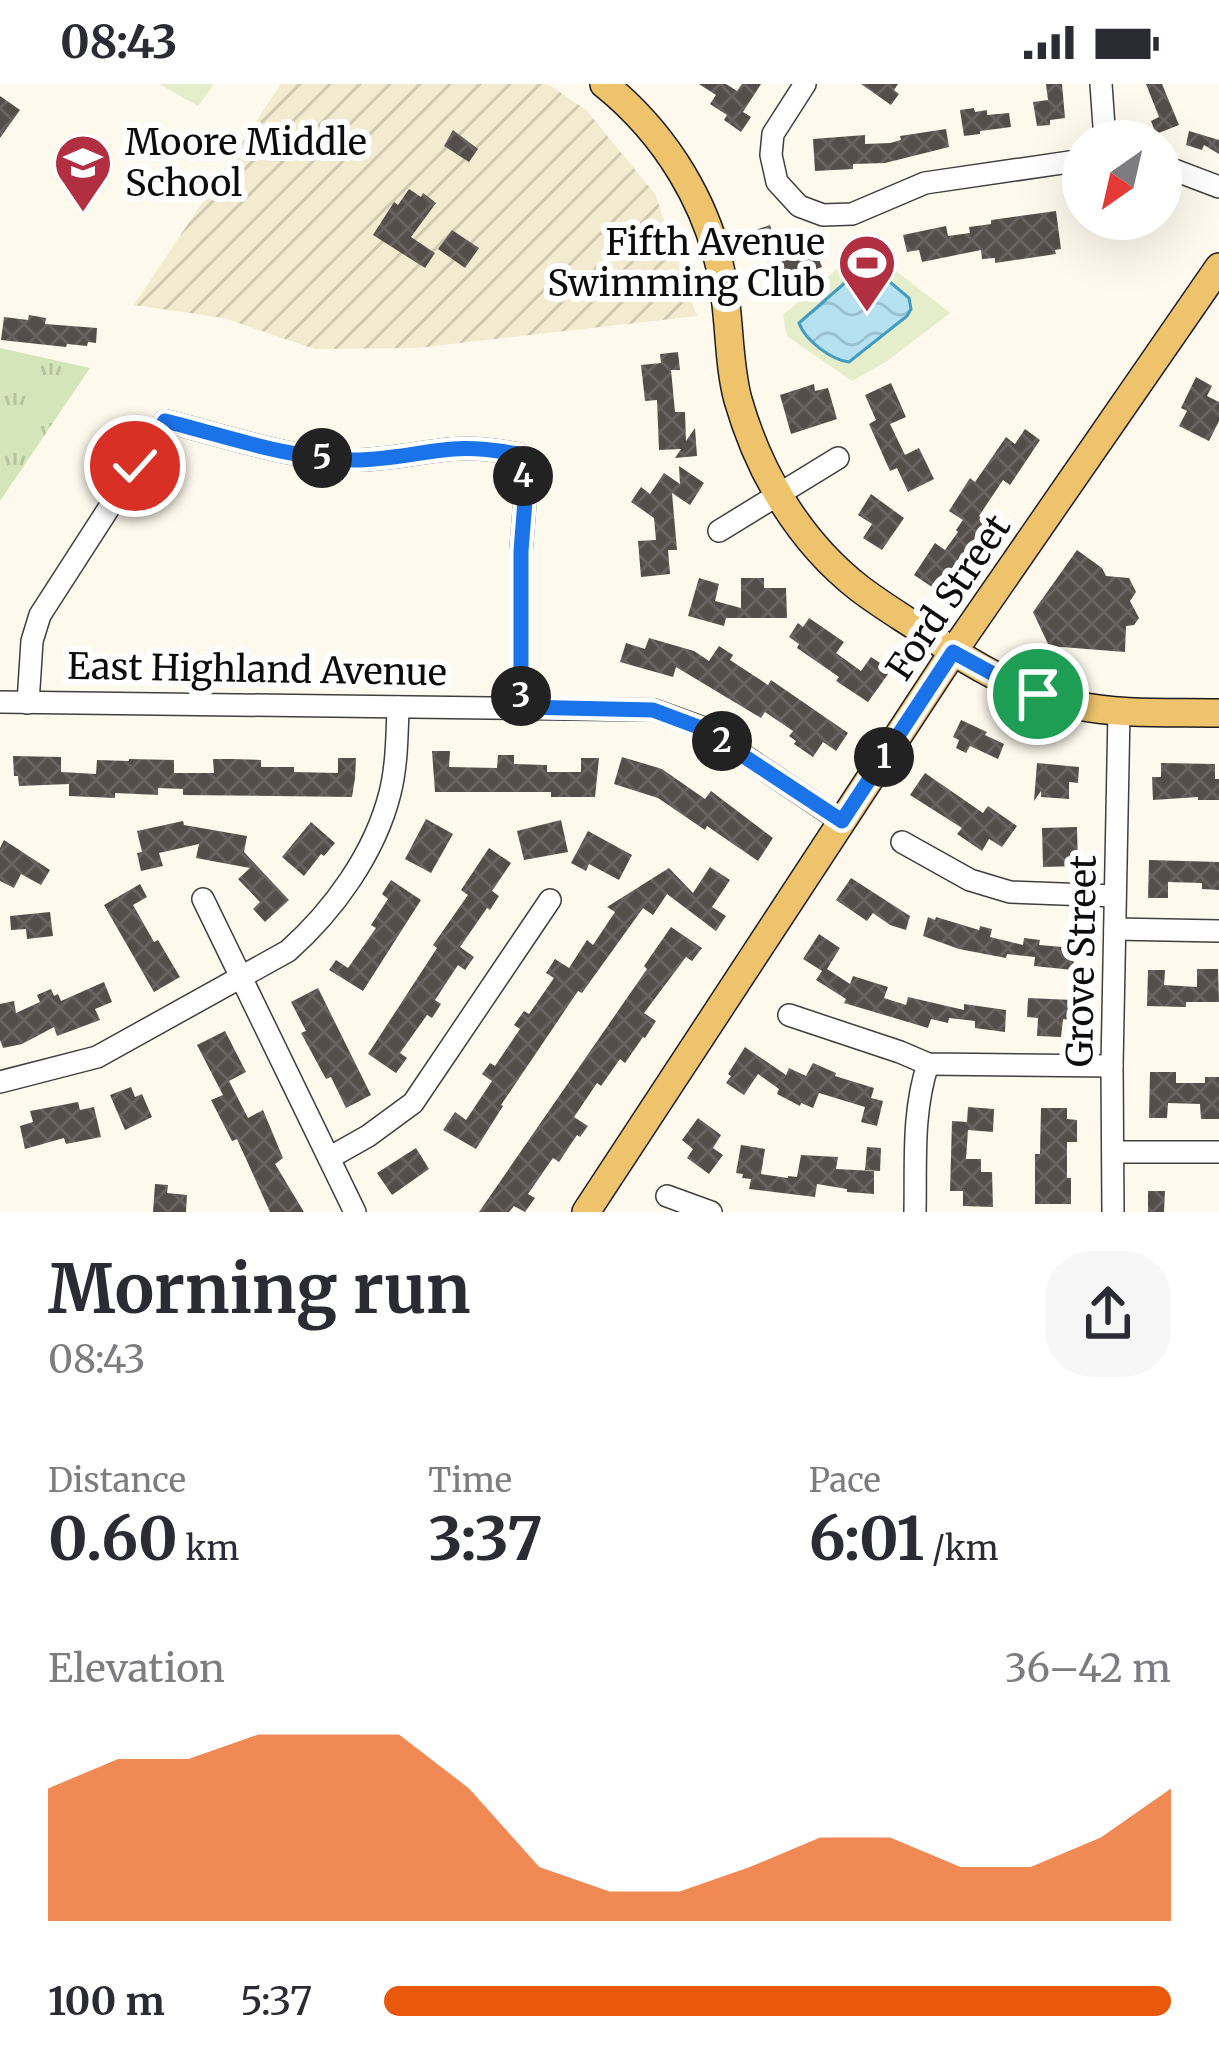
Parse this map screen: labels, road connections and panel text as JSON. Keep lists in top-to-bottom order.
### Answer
{
  "streets": {
    "main road": ["Ford Street"],
    "street": ["East Highland Avenue", "Grove Street"]
  },
  "crossings": [
    ["Ford Street", "East Highland Avenue"]
  ],
  "places": {
    "school or university": ["Moore Middle School"],
    "sports": ["Fifth Avenue Swimming Club"]
  },
  "north": "bottom left",
  "page": {
    "status": "08:43",
    "pins": [
      "5",
      "4",
      "3",
      "2",
      "1"
    ],
    "heading": ["Morning run", "08:43"],
    "stats": [
      ["Distance", "0.60 km"],
      ["Time", "3:37"],
      ["Pace", "6:01 /km"]
    ],
    "chart": ["Elevation", "36–42 m"],
    "list": [
      {
        "name": "100 m",
        "note": "5:37"
      }
    ]
  }
}
